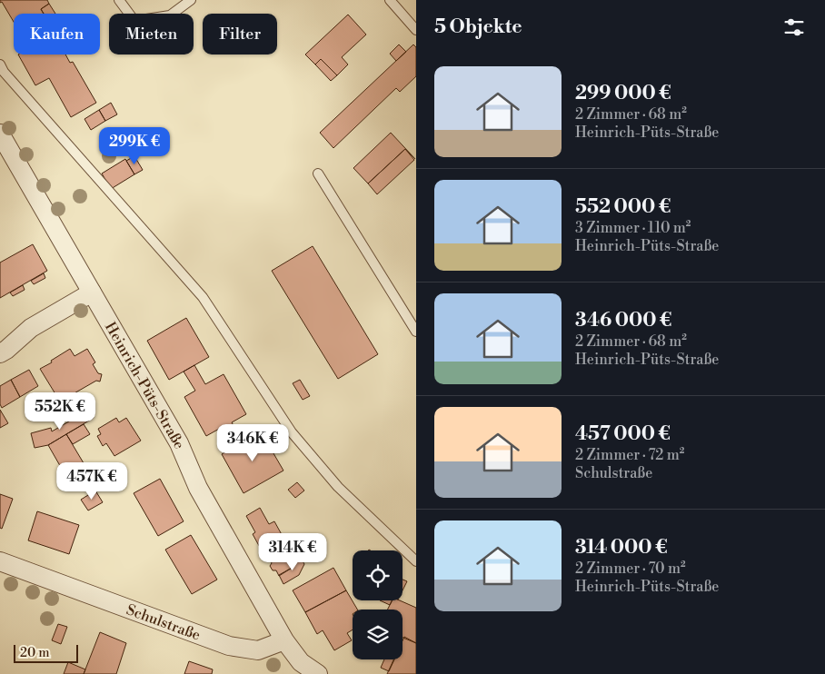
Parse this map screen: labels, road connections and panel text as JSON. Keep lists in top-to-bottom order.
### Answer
{
  "streets": {
    "street": ["Heinrich-Püts-Straße", "Schulstraße"]
  },
  "crossings": [
    ["Heinrich-Püts-Straße", "Schulstraße"]
  ],
  "scale_bar": "20 m",
  "page": {
    "heading": "5 Objekte",
    "chip": ["Kaufen", "Mieten", "Filter"],
    "list": [
      {
        "name": "299 000 €",
        "note": "2 Zimmer · 68 m² · Heinrich-Püts-Straße"
      },
      {
        "name": "552 000 €",
        "note": "3 Zimmer · 110 m² · Heinrich-Püts-Straße"
      },
      {
        "name": "346 000 €",
        "note": "2 Zimmer · 68 m² · Heinrich-Püts-Straße"
      },
      {
        "name": "457 000 €",
        "note": "2 Zimmer · 72 m² · Schulstraße"
      },
      {
        "name": "314 000 €",
        "note": "2 Zimmer · 70 m² · Heinrich-Püts-Straße"
      }
    ],
    "price": [
      "299K €",
      "552K €",
      "346K €",
      "457K €",
      "314K €"
    ],
    "scale": "20 m"
  }
}
